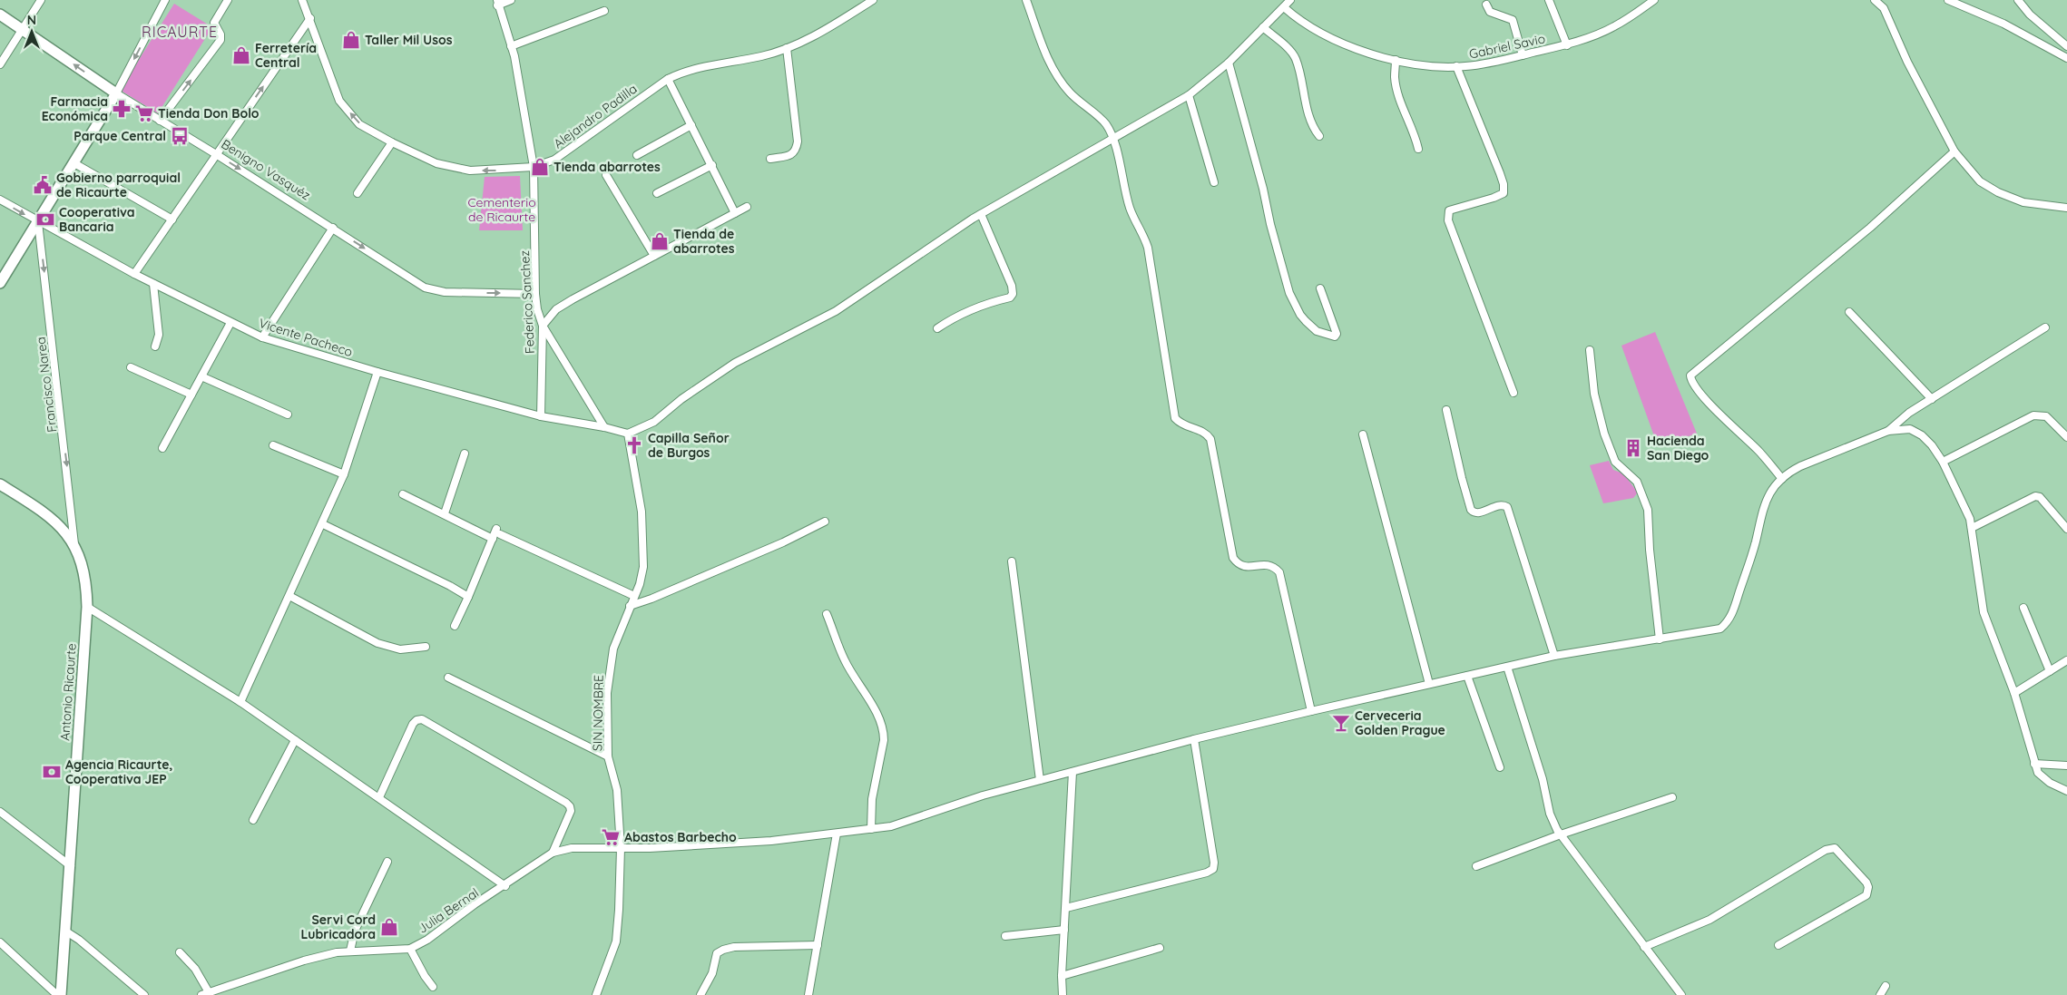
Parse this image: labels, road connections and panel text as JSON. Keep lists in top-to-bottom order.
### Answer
{
  "streets": {
    "main road": ["Benigno Vasquéz", "Antonio Ricaurte"],
    "street": [
      "Gabriel Savio",
      "Alejandro Padilla",
      "Federico Sanchez",
      "Vicente Pacheco",
      "Francisco Narea",
      "SIN NOMBRE",
      "Julia Bernal"
    ]
  },
  "crossings": [
    ["Alejandro Padilla", "Federico Sanchez"],
    ["Benigno Vasquéz", "Federico Sanchez"],
    ["Federico Sanchez", "Vicente Pacheco"],
    ["Vicente Pacheco", "Francisco Narea"],
    ["Vicente Pacheco", "SIN NOMBRE"],
    ["Francisco Narea", "Antonio Ricaurte"],
    ["SIN NOMBRE", "Julia Bernal"]
  ],
  "one_way": ["Alejandro Padilla", "Francisco Narea"],
  "districts": ["RICAURTE"],
  "parks": ["Cementerio de Ricaurte"],
  "places": {
    "shop": [
      "Taller Mil Usos",
      "Ferretería Central",
      "Tienda abarrotes",
      "Tienda de abarrotes",
      "Servi Cord Lubricadora"
    ],
    "pharmacy": ["Farmacia Económica"],
    "supermarket": ["Tienda Don Bolo", "Abastos Barbecho"],
    "bus stop": ["Parque Central"],
    "public building": ["Gobierno parroquial de Ricaurte"],
    "bank": ["Cooperativa Bancaria", "Agencia Ricaurte, Cooperativa JEP"],
    "church": ["Capilla Señor de Burgos"],
    "building": ["Hacienda San Diego"],
    "bar": ["Cerveceria Golden Prague"]
  },
  "north": "top"
}
